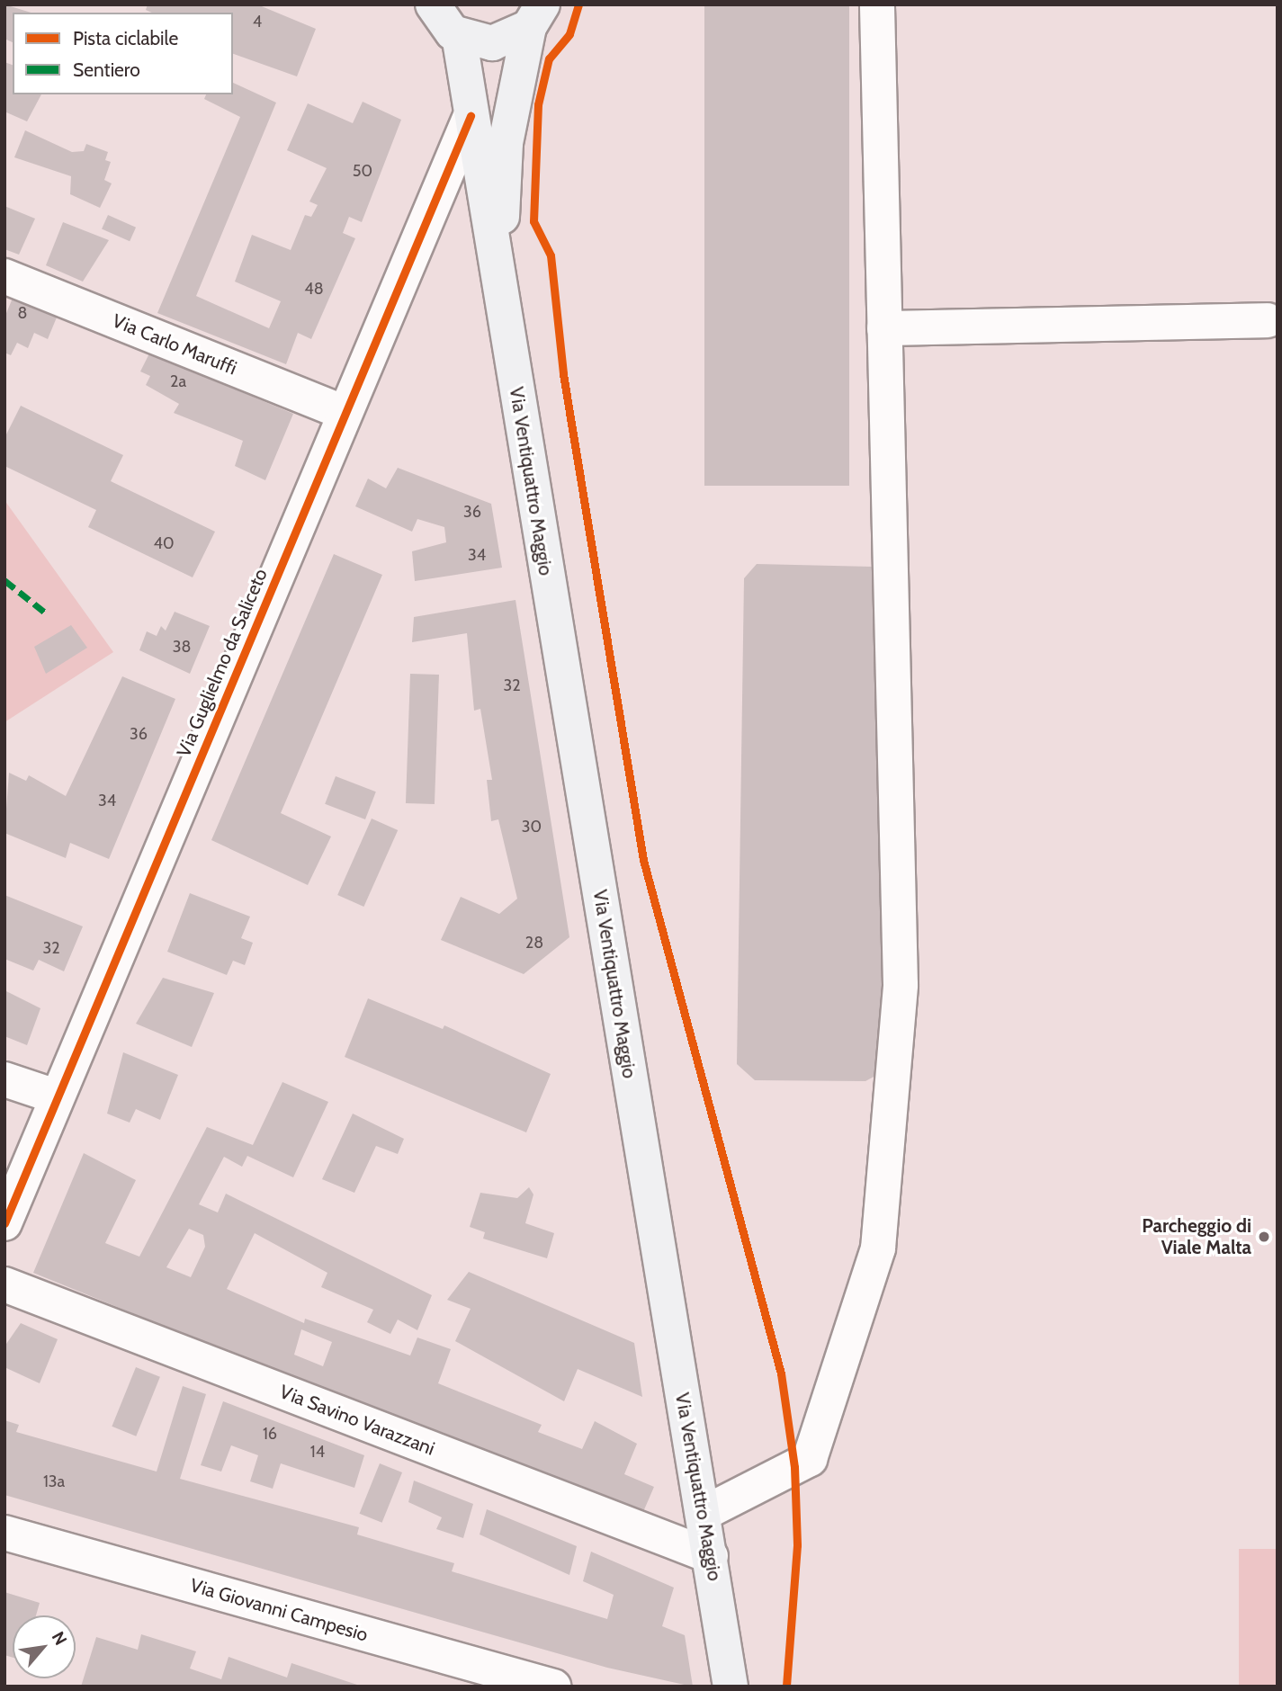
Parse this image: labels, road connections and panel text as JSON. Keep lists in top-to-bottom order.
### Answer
{
  "streets": {
    "main road": ["Via Ventiquattro Maggio"],
    "street": [
      "Via Carlo Maruffi",
      "Via Guglielmo da Saliceto",
      "Via Savino Varazzani",
      "Via Giovanni Campesio"
    ]
  },
  "crossings": [
    ["Via Carlo Maruffi", "Via Guglielmo da Saliceto"],
    ["Via Ventiquattro Maggio", "Via Guglielmo da Saliceto"],
    ["Via Ventiquattro Maggio", "Via Savino Varazzani"]
  ],
  "places": ["Parcheggio di Viale Malta"],
  "house_numbers": [
    "4",
    "50",
    "48",
    "8",
    "2a",
    "36",
    "40",
    "34",
    "38",
    "32",
    "36",
    "34",
    "30",
    "28",
    "32",
    "16",
    "14",
    "13a"
  ],
  "legend": ["Pista ciclabile", "Sentiero"],
  "north": "top right"
}
